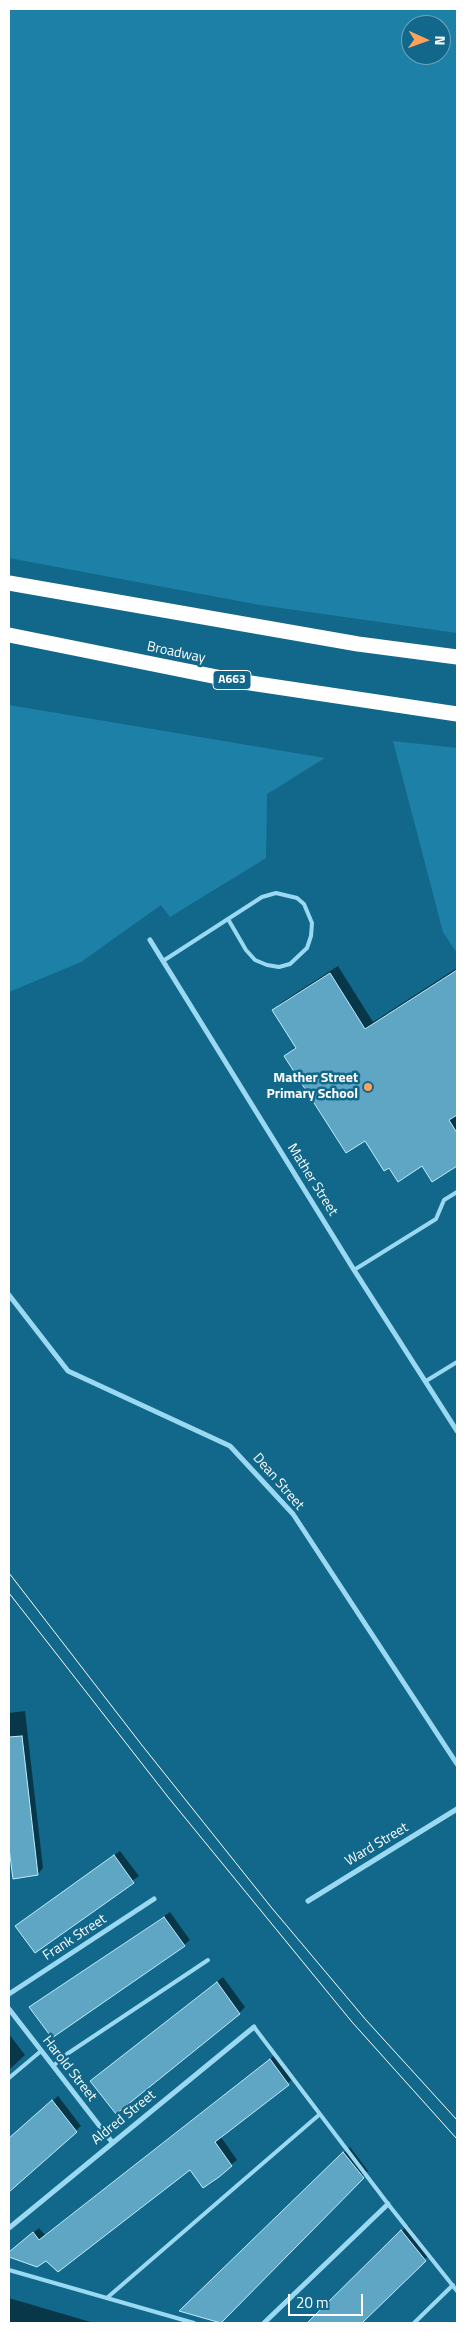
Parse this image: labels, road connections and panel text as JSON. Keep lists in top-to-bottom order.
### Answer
{
  "streets": {
    "highway": ["Broadway", "A663"],
    "street": [
      "Mather Street",
      "Dean Street",
      "Ward Street",
      "Frank Street",
      "Harold Street",
      "Aldred Street"
    ]
  },
  "crossings": [
    ["Harold Street", "Aldred Street"]
  ],
  "places": ["Mather Street Primary School"],
  "scale_bar": "20 m",
  "north": "right"
}
